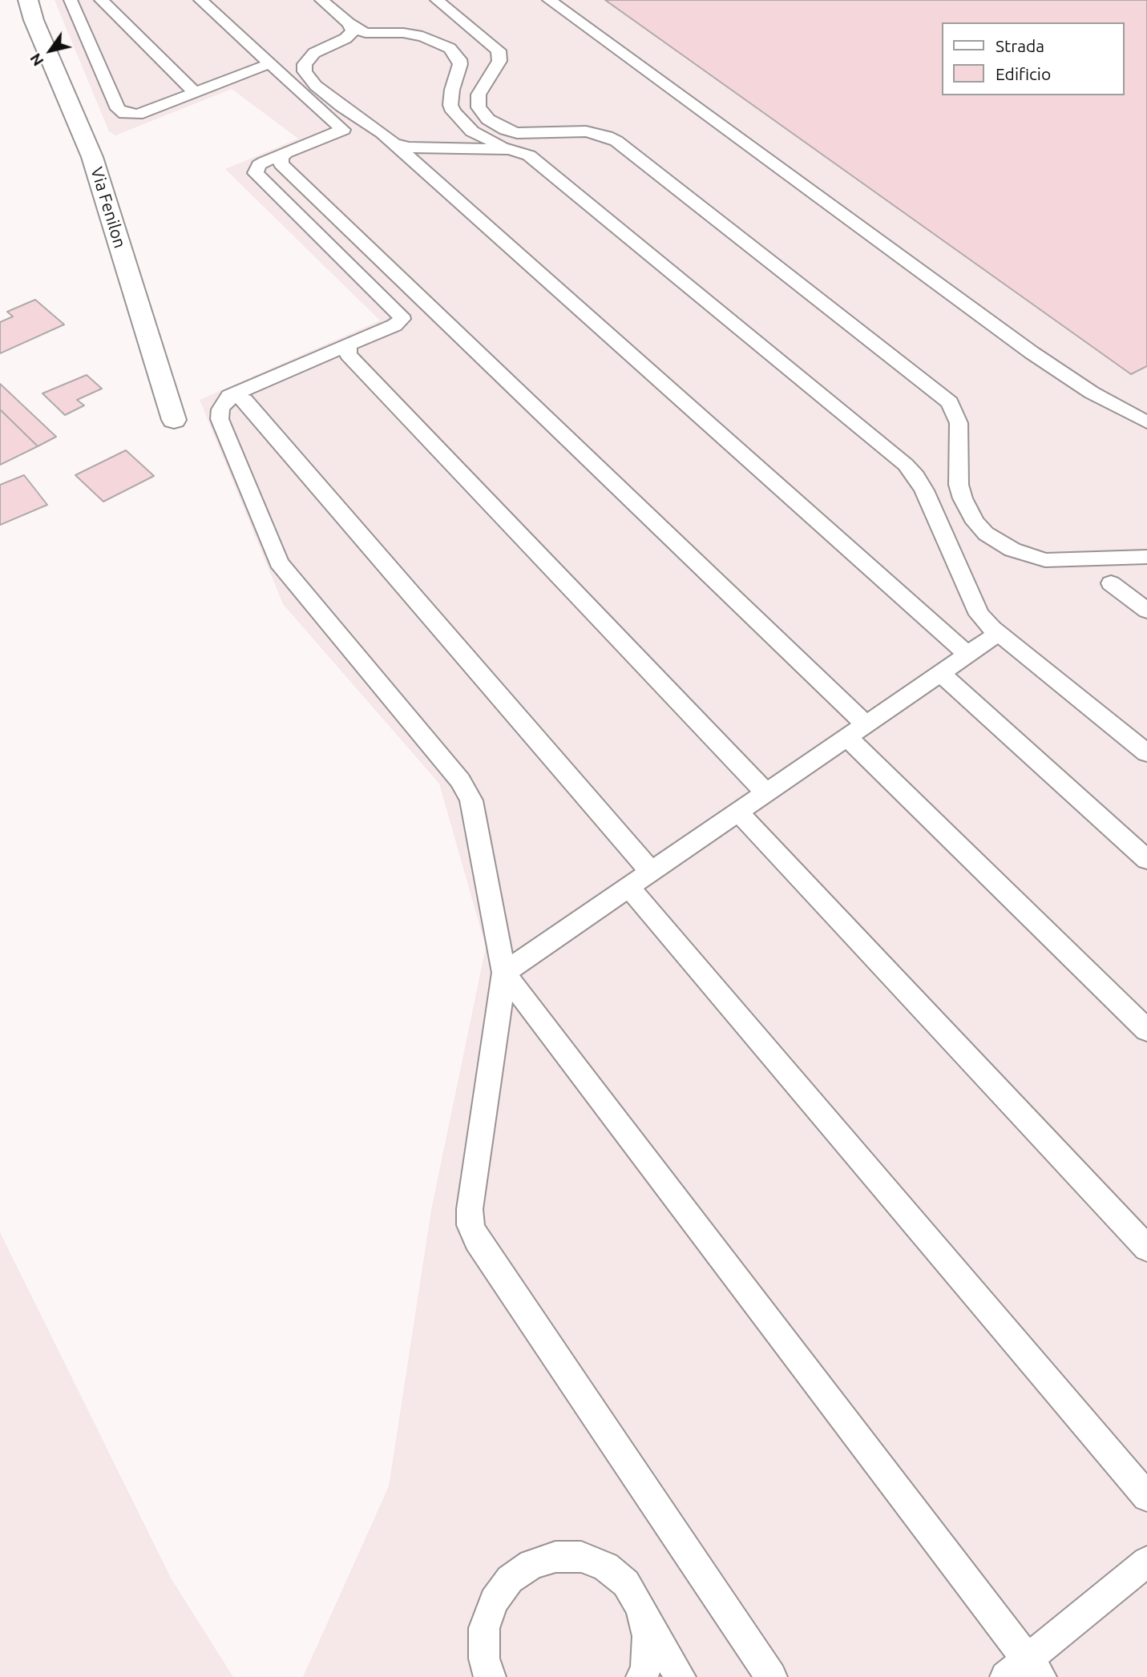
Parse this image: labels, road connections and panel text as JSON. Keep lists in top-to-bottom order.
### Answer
{
  "streets": {
    "street": ["Via Fenilon"]
  },
  "legend": ["Strada", "Edificio"],
  "north": "bottom left"
}
